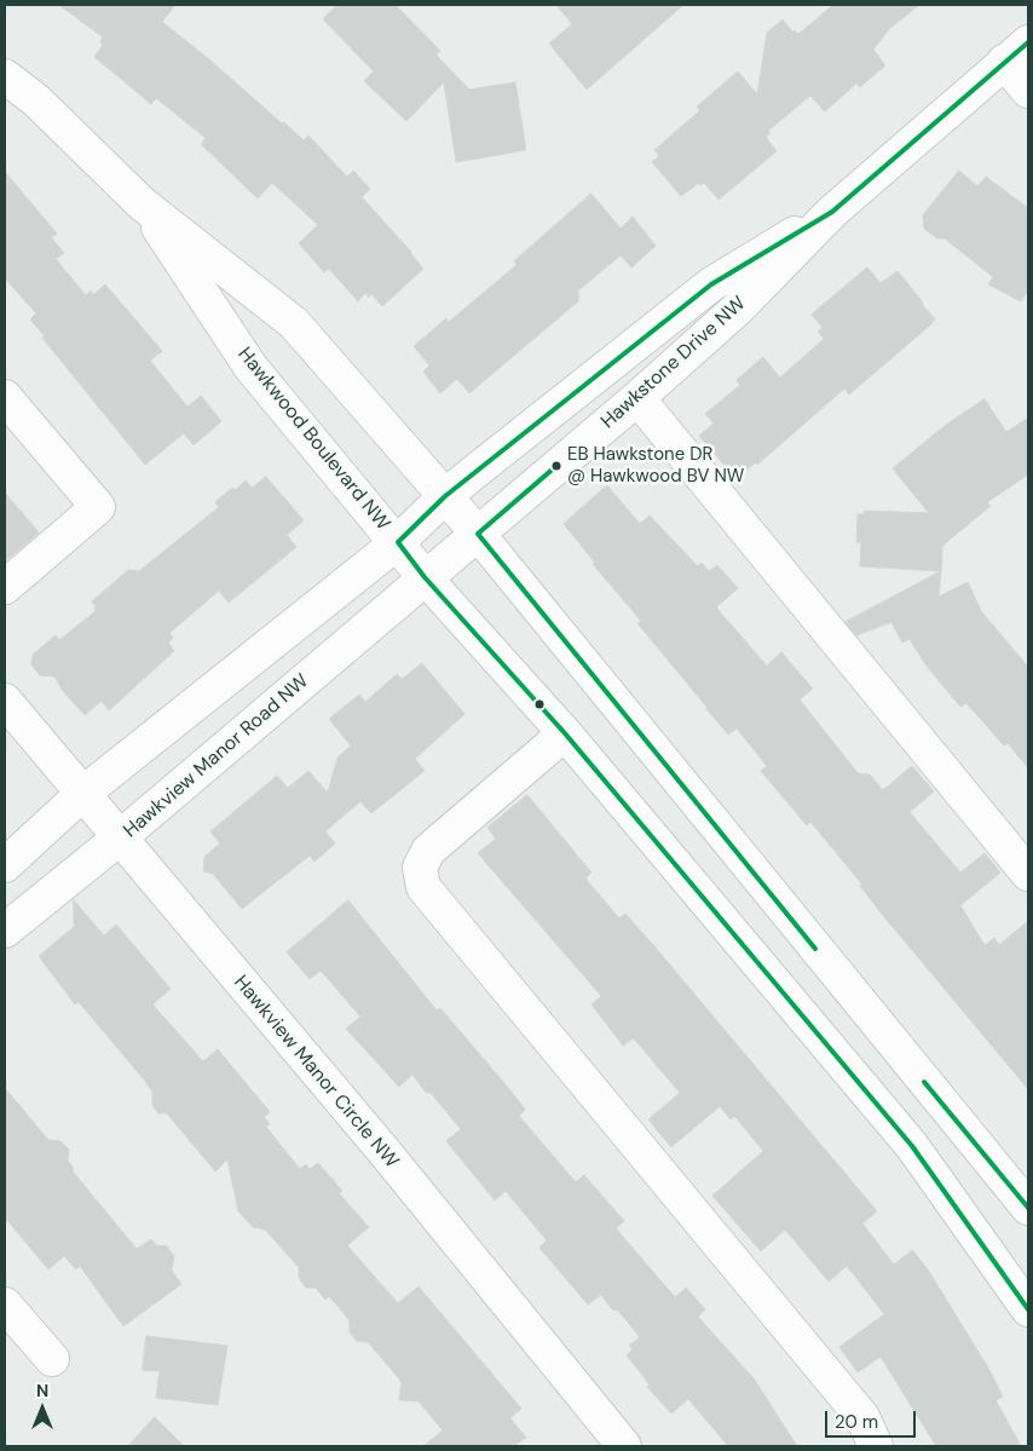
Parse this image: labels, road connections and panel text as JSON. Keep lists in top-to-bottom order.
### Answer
{
  "streets": {
    "street": [
      "Hawkstone Drive NW",
      "Hawkwood Boulevard NW",
      "Hawkview Manor Road NW",
      "Hawkview Manor Circle NW"
    ]
  },
  "crossings": [
    ["Hawkstone Drive NW", "Hawkwood Boulevard NW"],
    ["Hawkstone Drive NW", "Hawkview Manor Road NW"],
    ["Hawkwood Boulevard NW", "Hawkview Manor Road NW"],
    ["Hawkview Manor Road NW", "Hawkview Manor Circle NW"]
  ],
  "places": ["EB Hawkstone DR @ Hawkwood BV NW"],
  "scale_bar": "20 m",
  "north": "top"
}
